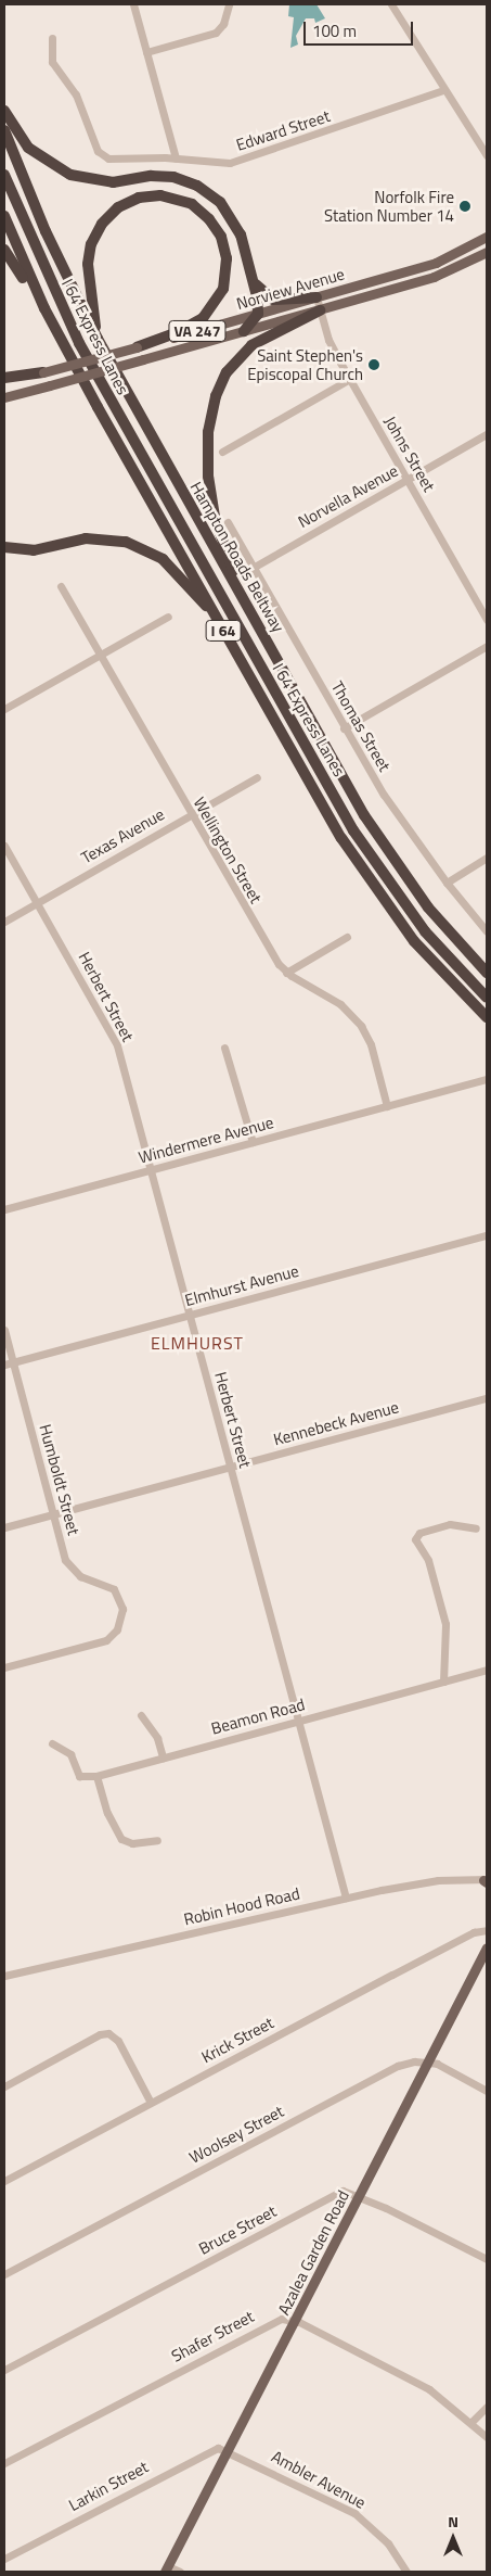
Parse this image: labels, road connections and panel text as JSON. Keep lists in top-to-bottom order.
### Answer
{
  "streets": {
    "highway": ["I 64 Express Lanes", "Hampton Roads Beltway", "I 64"],
    "main road": ["Norview Avenue", "VA 247", "Azalea Garden Road"],
    "street": [
      "Edward Street",
      "Johns Street",
      "Norvella Avenue",
      "Thomas Street",
      "Texas Avenue",
      "Wellington Street",
      "Herbert Street",
      "Windermere Avenue",
      "Elmhurst Avenue",
      "Kennebeck Avenue",
      "Humboldt Street",
      "Beamon Road",
      "Robin Hood Road",
      "Krick Street",
      "Woolsey Street",
      "Bruce Street",
      "Shafer Street",
      "Ambler Avenue",
      "Larkin Street"
    ]
  },
  "crossings": [
    ["Norview Avenue", "Johns Street"],
    ["Johns Street", "Norvella Avenue"],
    ["Norvella Avenue", "Thomas Street"],
    ["Texas Avenue", "Wellington Street"],
    ["Texas Avenue", "Herbert Street"],
    ["Wellington Street", "Windermere Avenue"],
    ["Herbert Street", "Windermere Avenue"],
    ["Herbert Street", "Elmhurst Avenue"],
    ["Herbert Street", "Kennebeck Avenue"],
    ["Herbert Street", "Beamon Road"],
    ["Herbert Street", "Robin Hood Road"],
    ["Elmhurst Avenue", "Humboldt Street"],
    ["Kennebeck Avenue", "Humboldt Street"],
    ["Woolsey Street", "Azalea Garden Road"],
    ["Bruce Street", "Azalea Garden Road"],
    ["Azalea Garden Road", "Shafer Street"],
    ["Azalea Garden Road", "Ambler Avenue"],
    ["Azalea Garden Road", "Larkin Street"],
    ["Ambler Avenue", "Larkin Street"]
  ],
  "districts": ["ELMHURST"],
  "places": ["Norfolk Fire Station Number 14", "Saint Stephen's Episcopal Church"],
  "scale_bar": "100 m",
  "north": "top"
}
